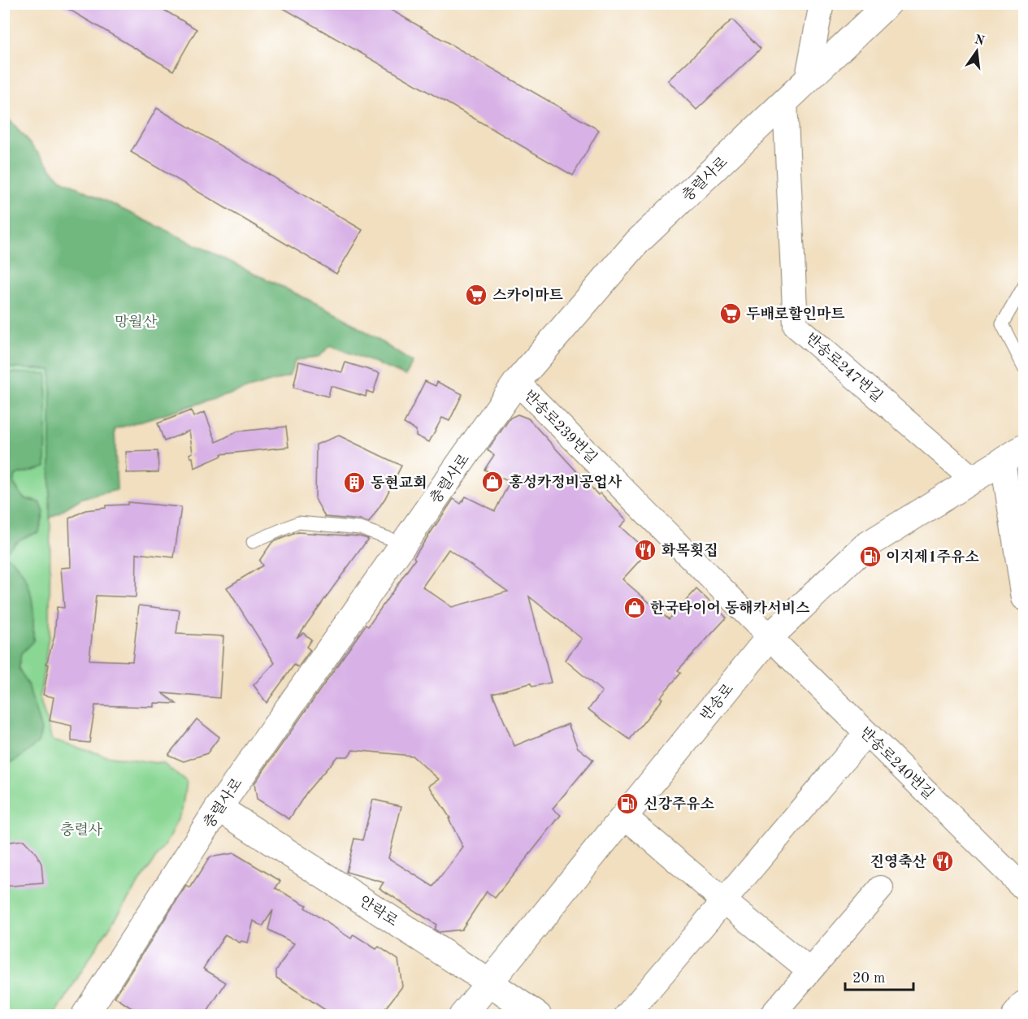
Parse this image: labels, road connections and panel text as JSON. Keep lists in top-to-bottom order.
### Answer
{
  "streets": {
    "street": [
      "충렬사로",
      "반송로247번길",
      "반송로239번길",
      "반송로",
      "반송로240번길",
      "안락로"
    ]
  },
  "crossings": [
    ["충렬사로", "반송로247번길"],
    ["충렬사로", "반송로239번길"],
    ["충렬사로", "안락로"],
    ["반송로247번길", "반송로"],
    ["반송로239번길", "반송로"],
    ["반송로239번길", "반송로240번길"],
    ["반송로", "반송로240번길"],
    ["반송로", "안락로"]
  ],
  "parks": ["망월산", "충렬사"],
  "places": {
    "supermarket": ["스카이마트", "두배로할인마트"],
    "shop": ["홍성카정비공업사", "한국타이어 동해카서비스"],
    "building": ["동현교회"],
    "restaurant": ["화목횟집", "진영축산"],
    "fuel station": ["이지제1주유소", "신강주유소"]
  },
  "scale_bar": "20 m",
  "north": "top"
}
